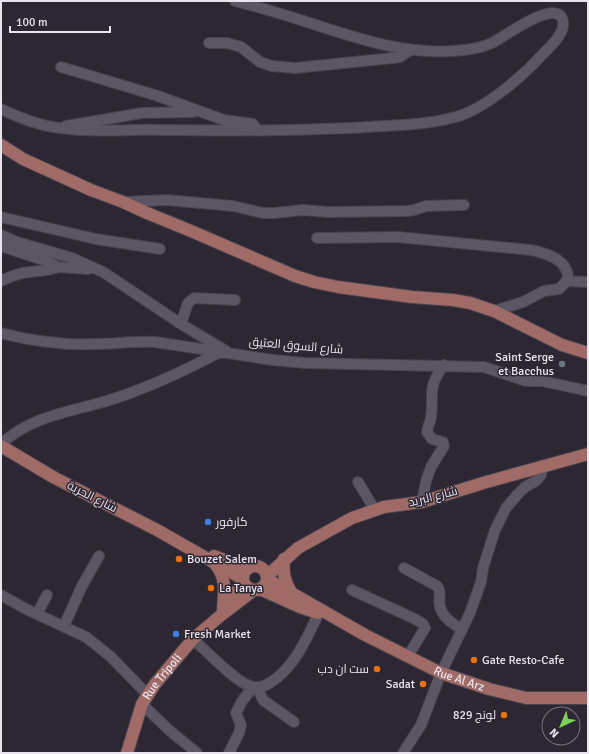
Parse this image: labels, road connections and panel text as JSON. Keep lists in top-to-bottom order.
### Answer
{
  "streets": {
    "main road": [
      "شارع الحرية",
      "شارع البريد",
      "Rue Tripoli",
      "Rue Al Arz"
    ],
    "street": ["شارع السوق العتيق"]
  },
  "crossings": [
    ["شارع البريد", "Rue Tripoli"],
    ["شارع البريد", "Rue Al Arz"],
    ["Rue Tripoli", "Rue Al Arz"]
  ],
  "places": [
    "Saint Serge et Bacchus",
    "كارفور",
    "Bouzet Salem",
    "La Tanya",
    "Fresh Market",
    "Gate Resto-Cafe",
    "ست ان دب",
    "Sadat",
    "لونج 829"
  ],
  "scale_bar": "100 m",
  "north": "bottom left"
}
